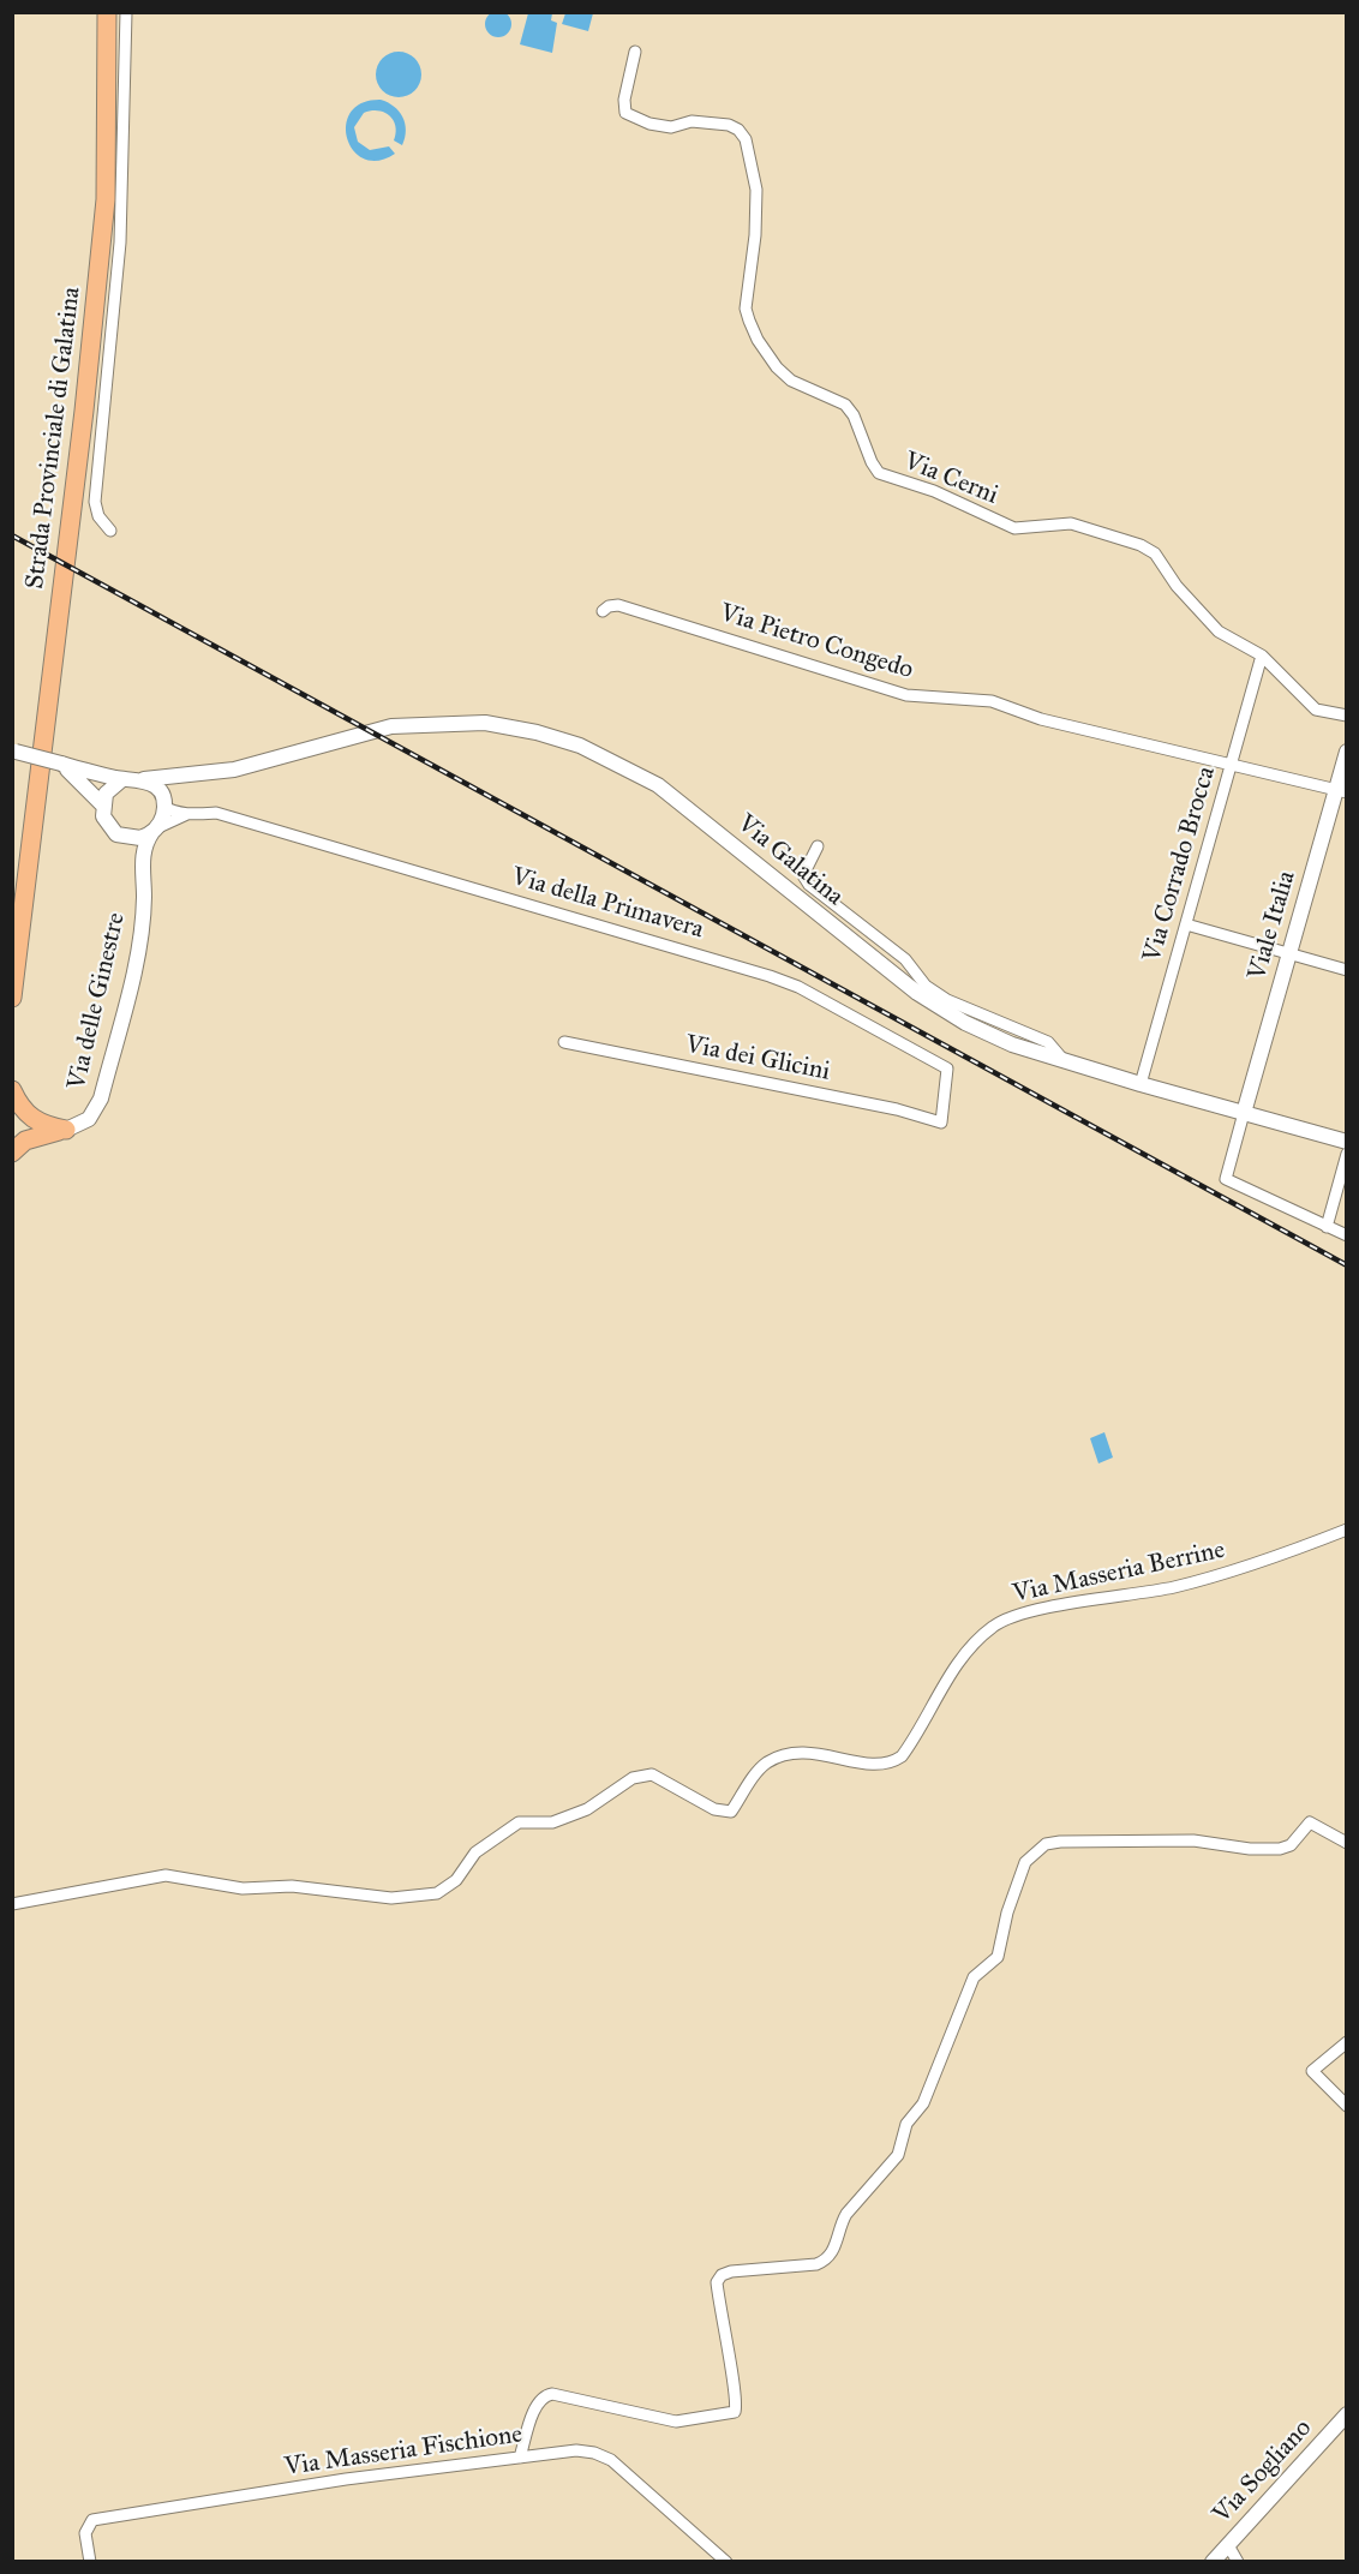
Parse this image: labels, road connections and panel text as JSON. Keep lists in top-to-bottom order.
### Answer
{
  "streets": {
    "main road": ["Strada Provinciale di Galatina"],
    "street": [
      "Via Cerni",
      "Via Pietro Congedo",
      "Via Galatina",
      "Via Corrado Brocca",
      "Via della Primavera",
      "Viale Italia",
      "Via delle Ginestre",
      "Via dei Glicini",
      "Via Masseria Berrine",
      "Via Masseria Fischione",
      "Via Sogliano"
    ]
  },
  "crossings": [
    ["Via Cerni", "Via Corrado Brocca"],
    ["Via Pietro Congedo", "Via Corrado Brocca"],
    ["Via Pietro Congedo", "Viale Italia"],
    ["Via Galatina", "Via Corrado Brocca"],
    ["Via Galatina", "Via della Primavera"],
    ["Via Galatina", "Viale Italia"],
    ["Via Galatina", "Via delle Ginestre"],
    ["Via della Primavera", "Via delle Ginestre"],
    ["Via della Primavera", "Via dei Glicini"]
  ]
}
